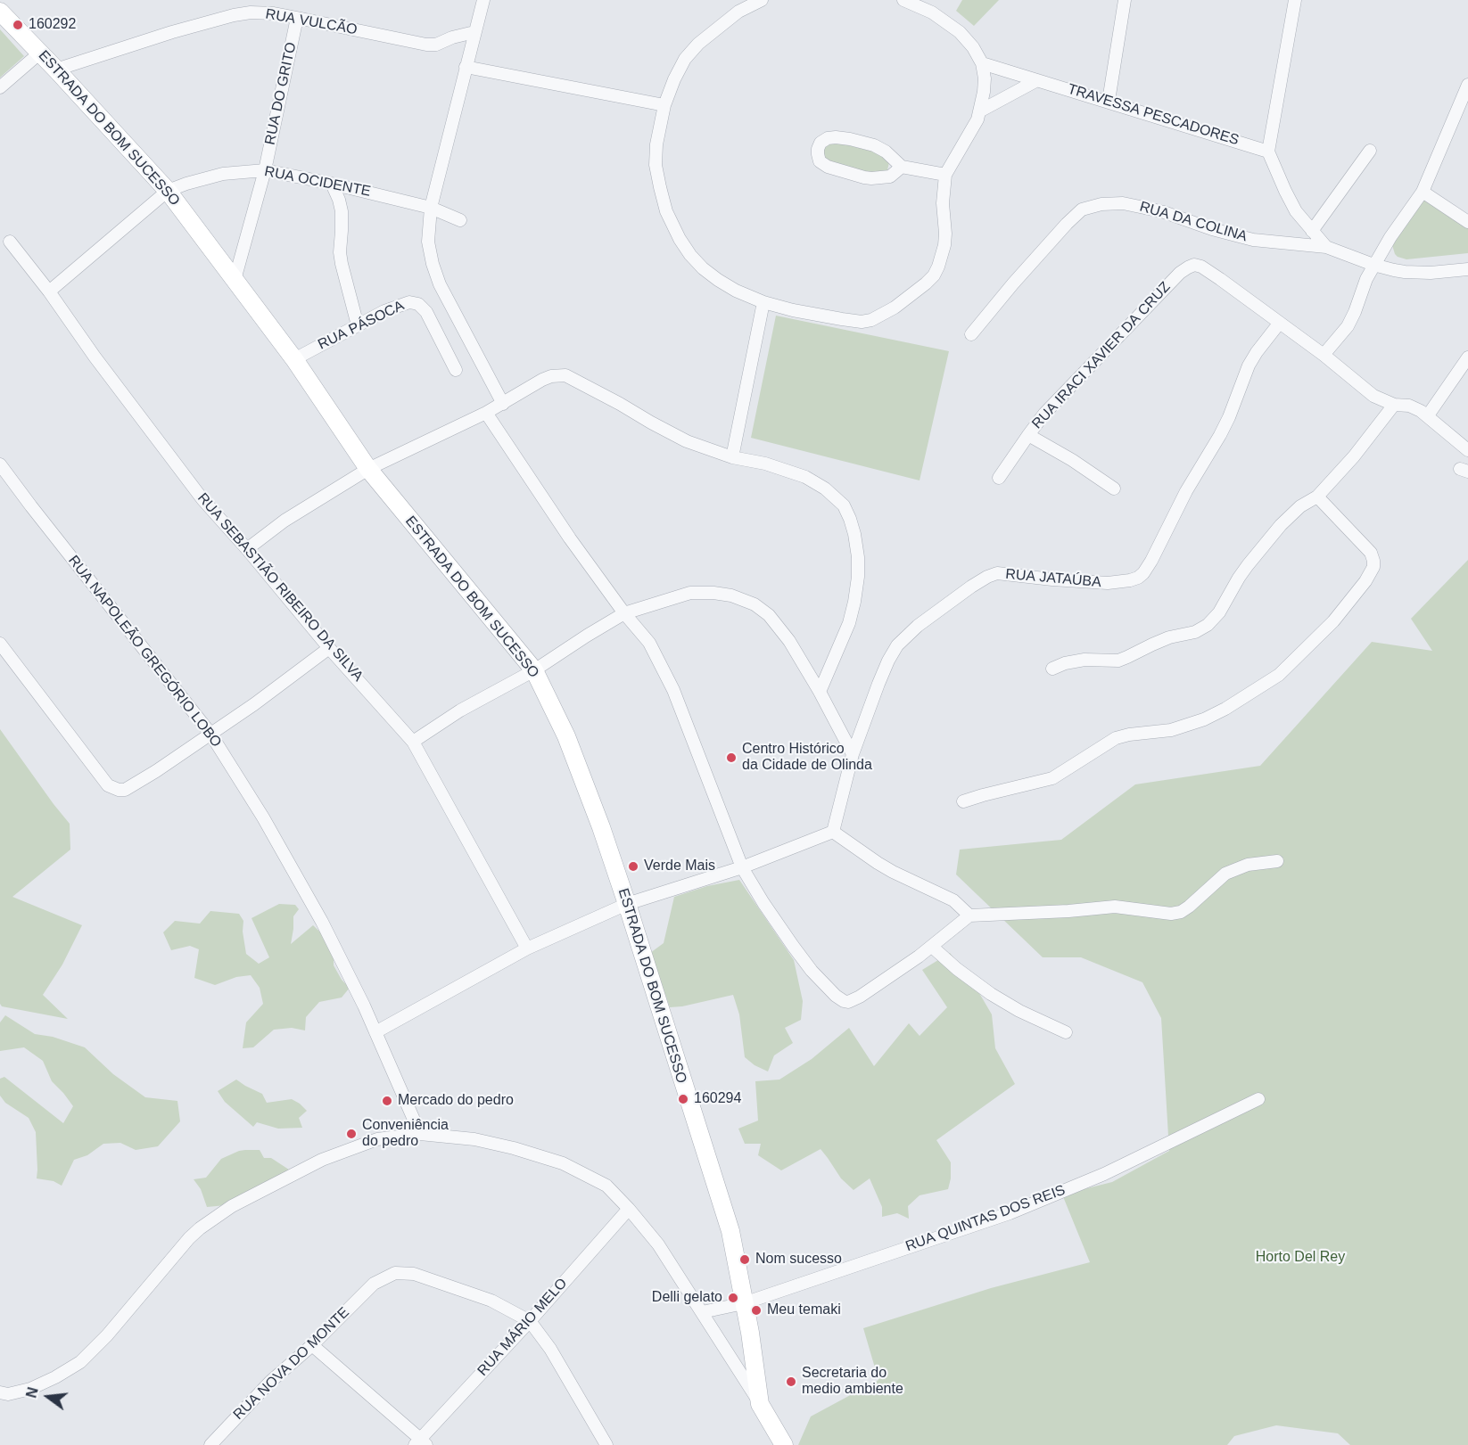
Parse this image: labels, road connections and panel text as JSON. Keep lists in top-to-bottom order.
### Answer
{
  "streets": {
    "street": [
      "RUA VULCÃO",
      "RUA DO GRITO",
      "TRAVESSA PESCADORES",
      "ESTRADA DO BOM SUCESSO",
      "RUA OCIDENTE",
      "RUA DA COLINA",
      "RUA PÁSOCA",
      "RUA IRACI XAVIER DA CRUZ",
      "RUA JATAÚBA",
      "RUA SEBASTIÃO RIBEIRO DA SILVA",
      "RUA NAPOLEÃO GREGÓRIO LOBO",
      "RUA QUINTAS DOS REIS",
      "RUA MÁRIO MELO",
      "RUA NOVA DO MONTE"
    ]
  },
  "crossings": [
    ["RUA VULCÃO", "RUA DO GRITO"],
    ["RUA VULCÃO", "ESTRADA DO BOM SUCESSO"],
    ["RUA DO GRITO", "ESTRADA DO BOM SUCESSO"],
    ["RUA DO GRITO", "RUA OCIDENTE"],
    ["ESTRADA DO BOM SUCESSO", "RUA OCIDENTE"],
    ["ESTRADA DO BOM SUCESSO", "RUA PÁSOCA"],
    ["ESTRADA DO BOM SUCESSO", "RUA QUINTAS DOS REIS"],
    ["RUA OCIDENTE", "RUA SEBASTIÃO RIBEIRO DA SILVA"],
    ["RUA IRACI XAVIER DA CRUZ", "RUA JATAÚBA"],
    ["RUA MÁRIO MELO", "RUA NOVA DO MONTE"]
  ],
  "parks": ["Horto Del Rey"],
  "places": [
    "160292",
    "Centro Histórico da Cidade de Olinda",
    "Verde Mais",
    "160294",
    "Mercado do pedro",
    "Conveniência do pedro",
    "Nom sucesso",
    "Delli gelato",
    "Meu temaki",
    "Secretaria do medio ambiente"
  ],
  "north": "left"
}
